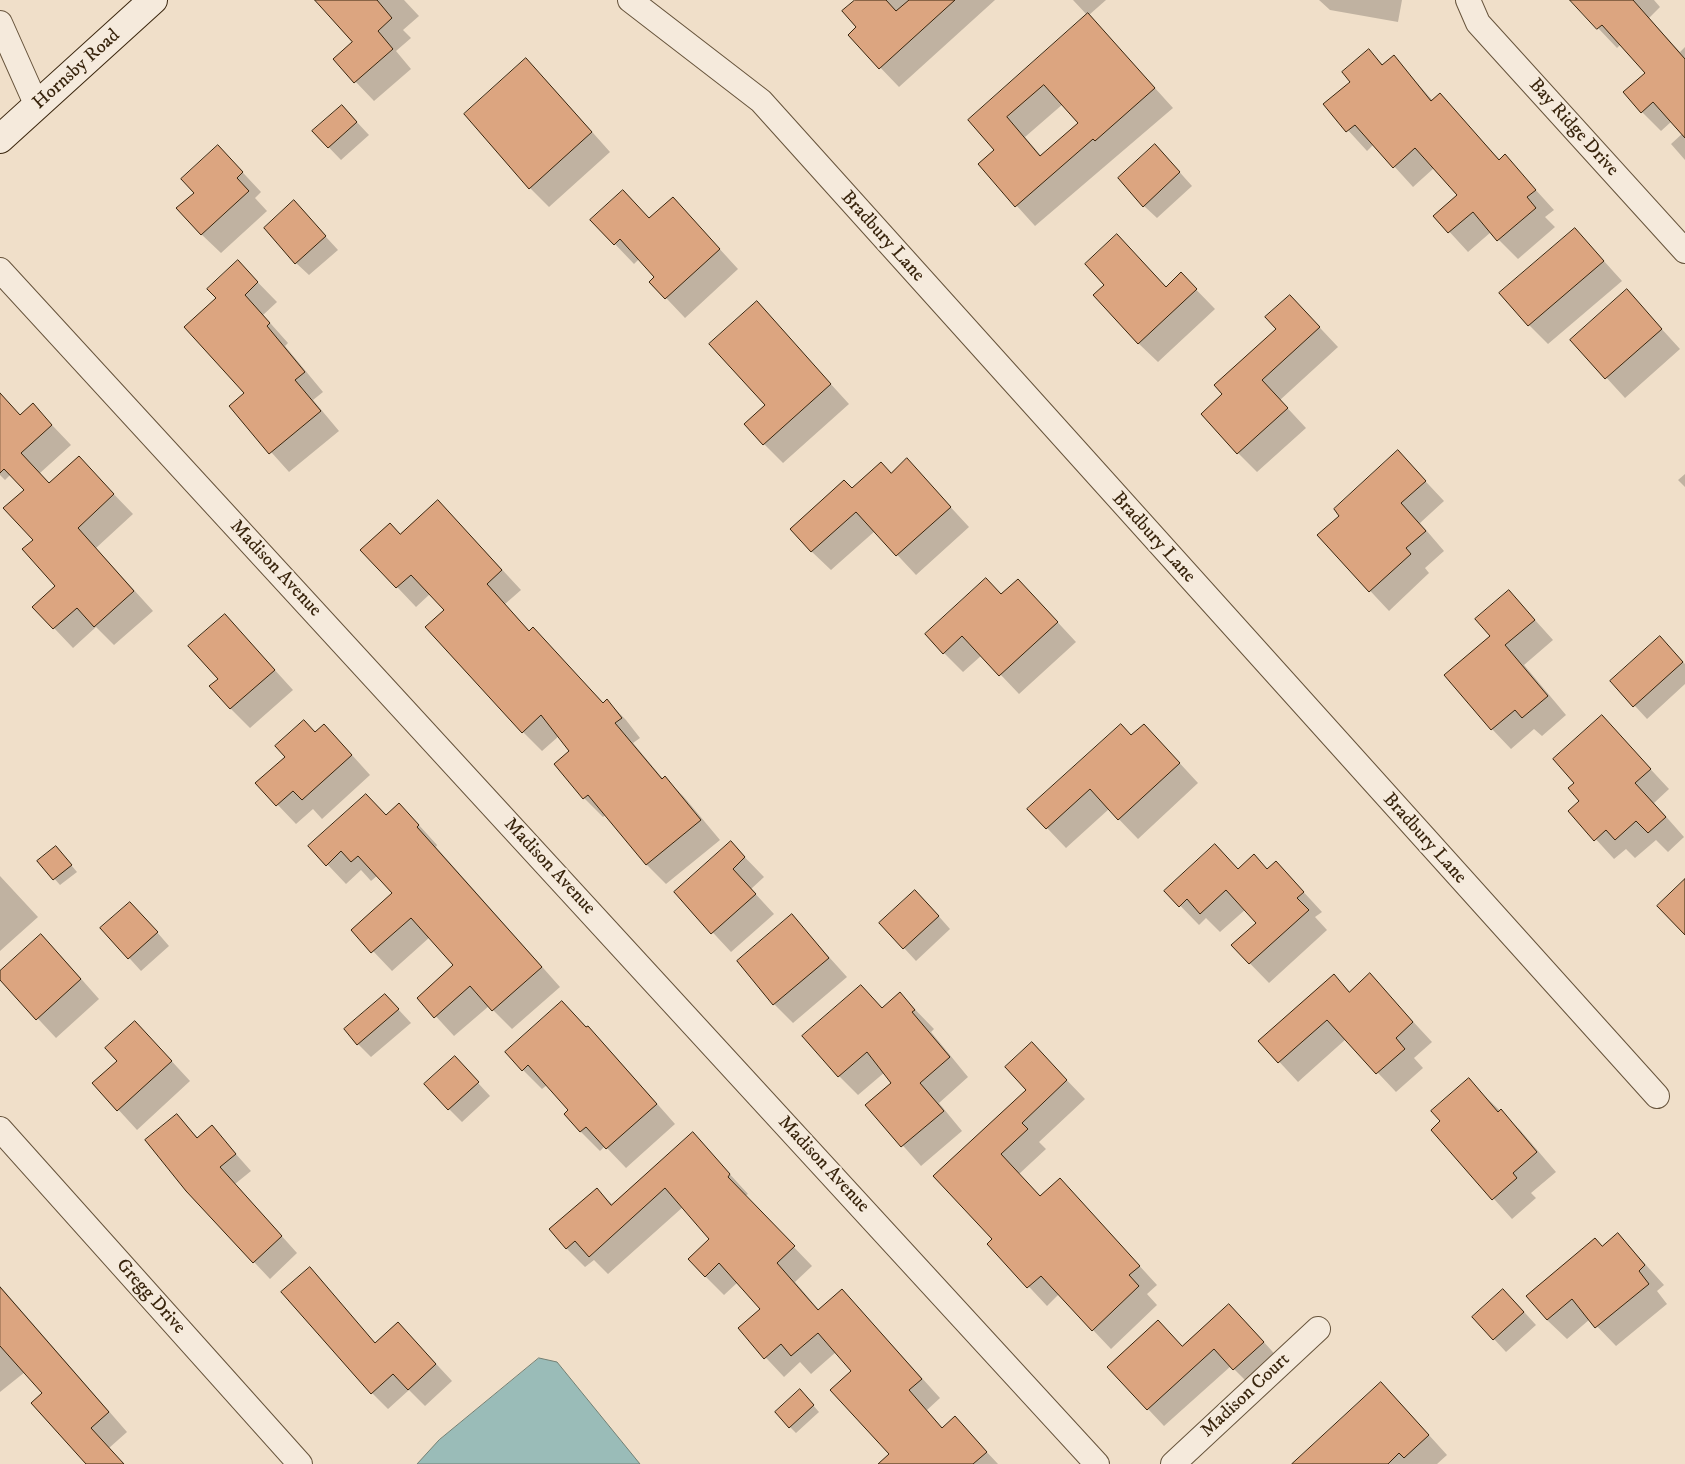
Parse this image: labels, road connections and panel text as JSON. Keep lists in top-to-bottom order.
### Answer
{
  "streets": {
    "street": [
      "Hornsby Road",
      "Bay Ridge Drive",
      "Bradbury Lane",
      "Madison Avenue",
      "Gregg Drive",
      "Madison Court"
    ]
  }
}
